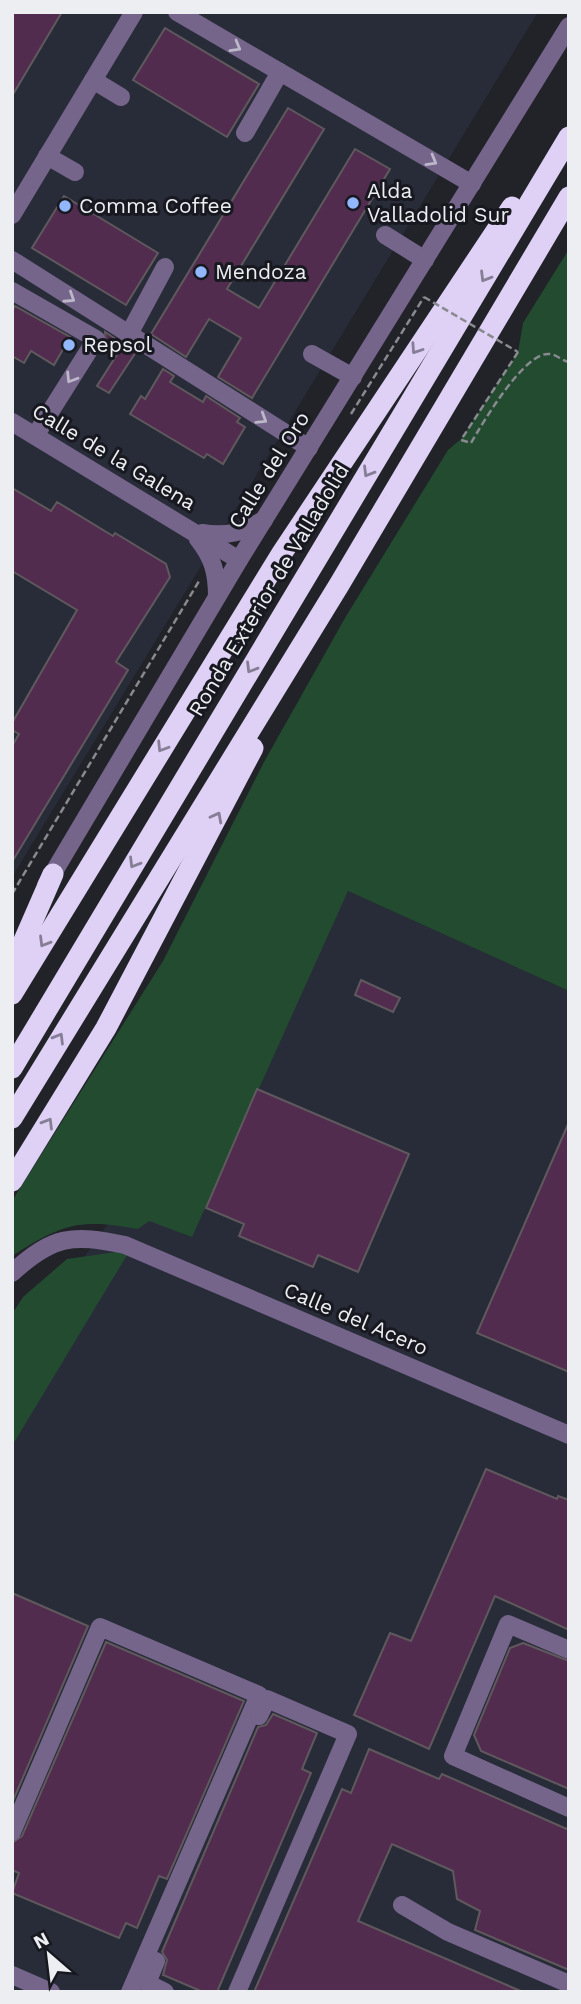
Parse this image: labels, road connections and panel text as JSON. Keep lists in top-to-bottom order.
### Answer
{
  "streets": {
    "highway": ["Ronda Exterior de Valladolid"],
    "street": ["Calle de la Galena", "Calle del Oro", "Calle del Acero"]
  },
  "crossings": [
    ["Calle de la Galena", "Calle del Oro"]
  ],
  "places": [
    "Alda Valladolid Sur",
    "Comma Coffee",
    "Mendoza",
    "Repsol"
  ],
  "north": "top left"
}
